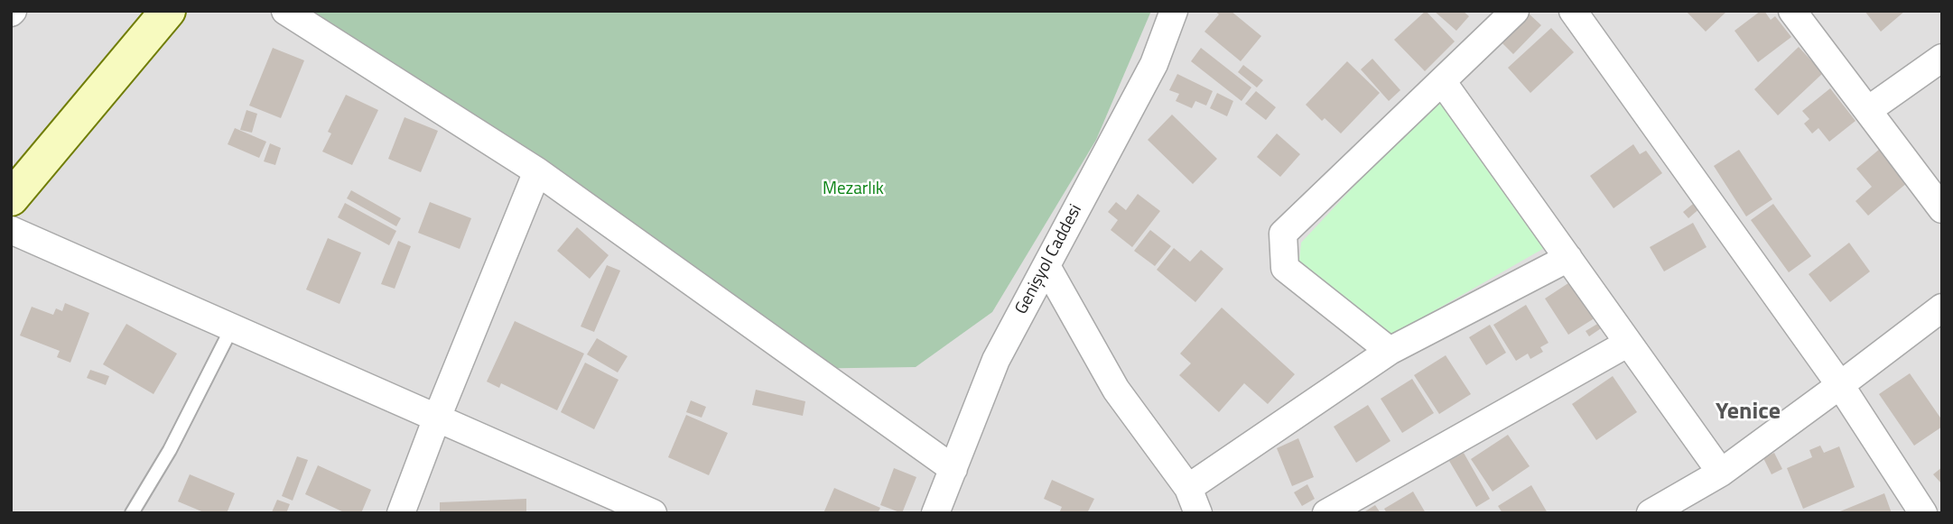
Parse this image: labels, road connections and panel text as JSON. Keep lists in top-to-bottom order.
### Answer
{
  "streets": {
    "street": ["Genişyol Caddesi"]
  },
  "districts": ["Yenice"],
  "parks": ["Mezarlık"]
}
